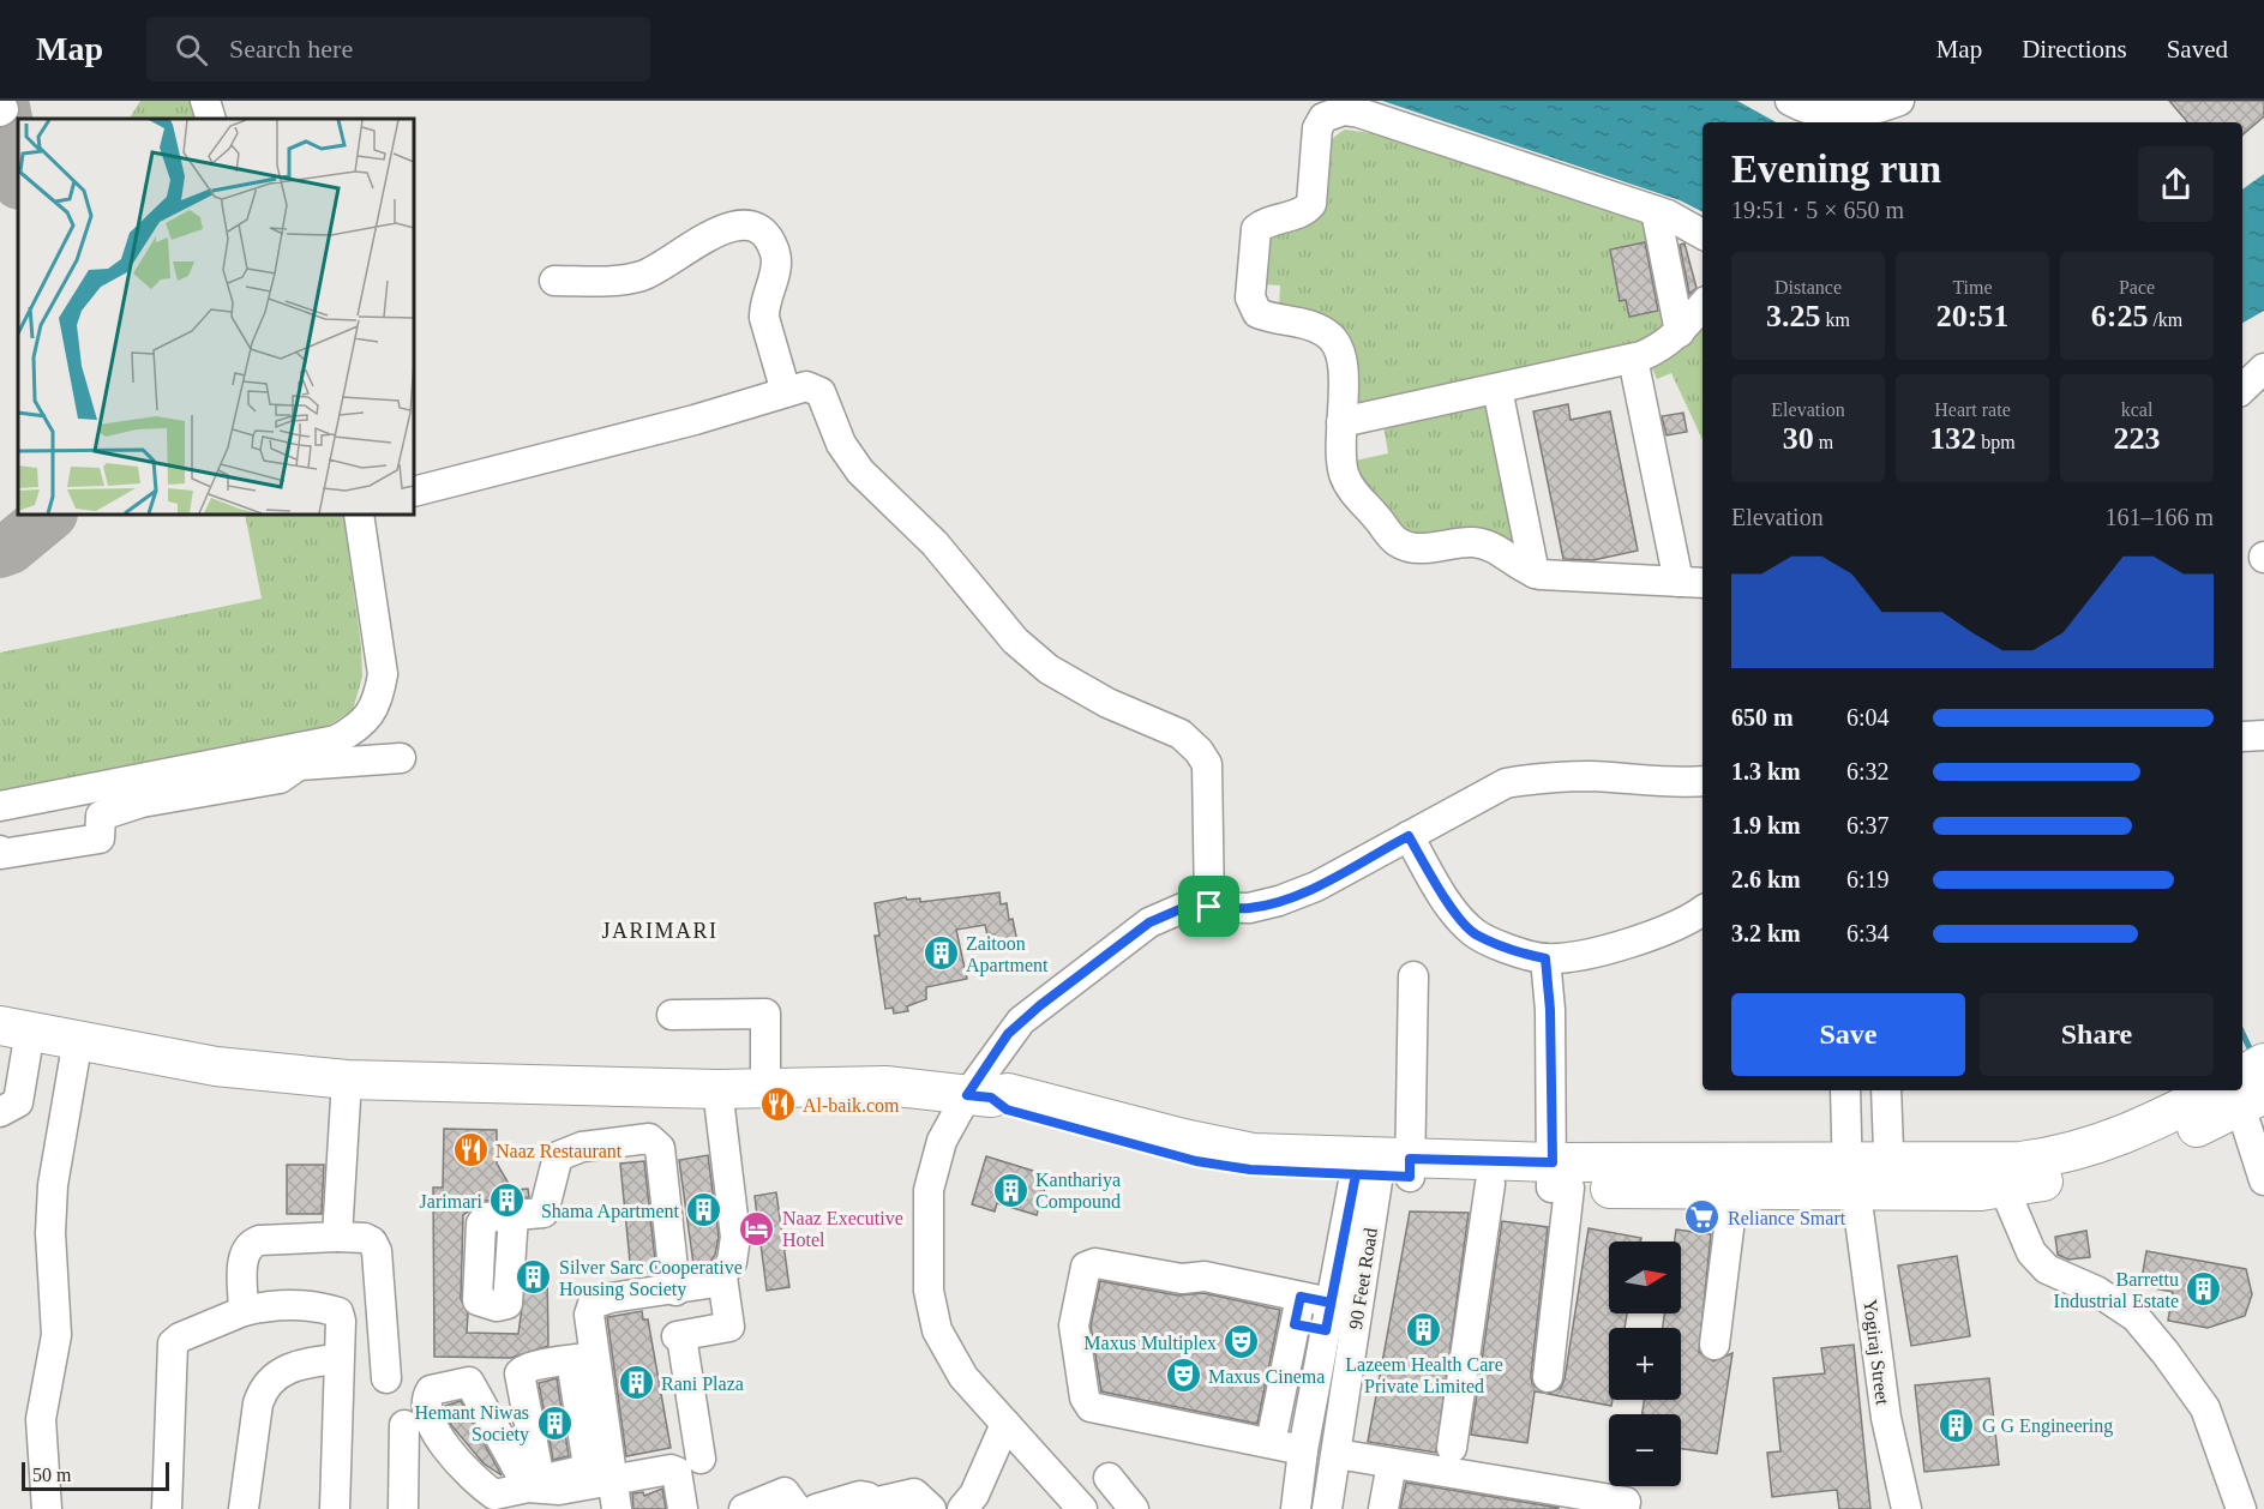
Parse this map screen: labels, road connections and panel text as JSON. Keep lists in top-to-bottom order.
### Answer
{
  "streets": {
    "street": ["90 Feet Road", "Yogiraj Street"]
  },
  "districts": ["JARIMARI"],
  "places": {
    "building": [
      "Zaitoon Apartment",
      "Kanthariya Compound",
      "Jarimari",
      "Shama Apartment",
      "Silver Sarc Cooperative Housing Society",
      "Barrettu Industrial Estate",
      "Lazeem Health Care Private Limited",
      "Rani Plaza",
      "Hemant Niwas Society",
      "G G Engineering"
    ],
    "restaurant": ["Al-baik.com", "Naaz Restaurant"],
    "supermarket": ["Reliance Smart"],
    "hotel": ["Naaz Executive Hotel"],
    "theatre": ["Maxus Multiplex", "Maxus Cinema"]
  },
  "scale_bar": "50 m",
  "north": "right",
  "page": {
    "header": "Map",
    "search": "Search here",
    "nav": ["Map", "Directions", "Saved"],
    "heading": ["Evening run", "19:51 · 5 × 650 m"],
    "stats": [
      ["Distance", "3.25 km"],
      ["Time", "20:51"],
      ["Pace", "6:25 /km"],
      ["Elevation", "30 m"],
      ["Heart rate", "132 bpm"],
      ["kcal", "223"]
    ],
    "chart": ["Elevation", "161–166 m"],
    "list": [
      {
        "name": "650 m",
        "note": "6:04"
      },
      {
        "name": "1.3 km",
        "note": "6:32"
      },
      {
        "name": "1.9 km",
        "note": "6:37"
      },
      {
        "name": "2.6 km",
        "note": "6:19"
      },
      {
        "name": "3.2 km",
        "note": "6:34"
      }
    ],
    "buttons": ["Save", "Share"],
    "map_buttons": ["+", "−"],
    "scale": "50 m"
  }
}
